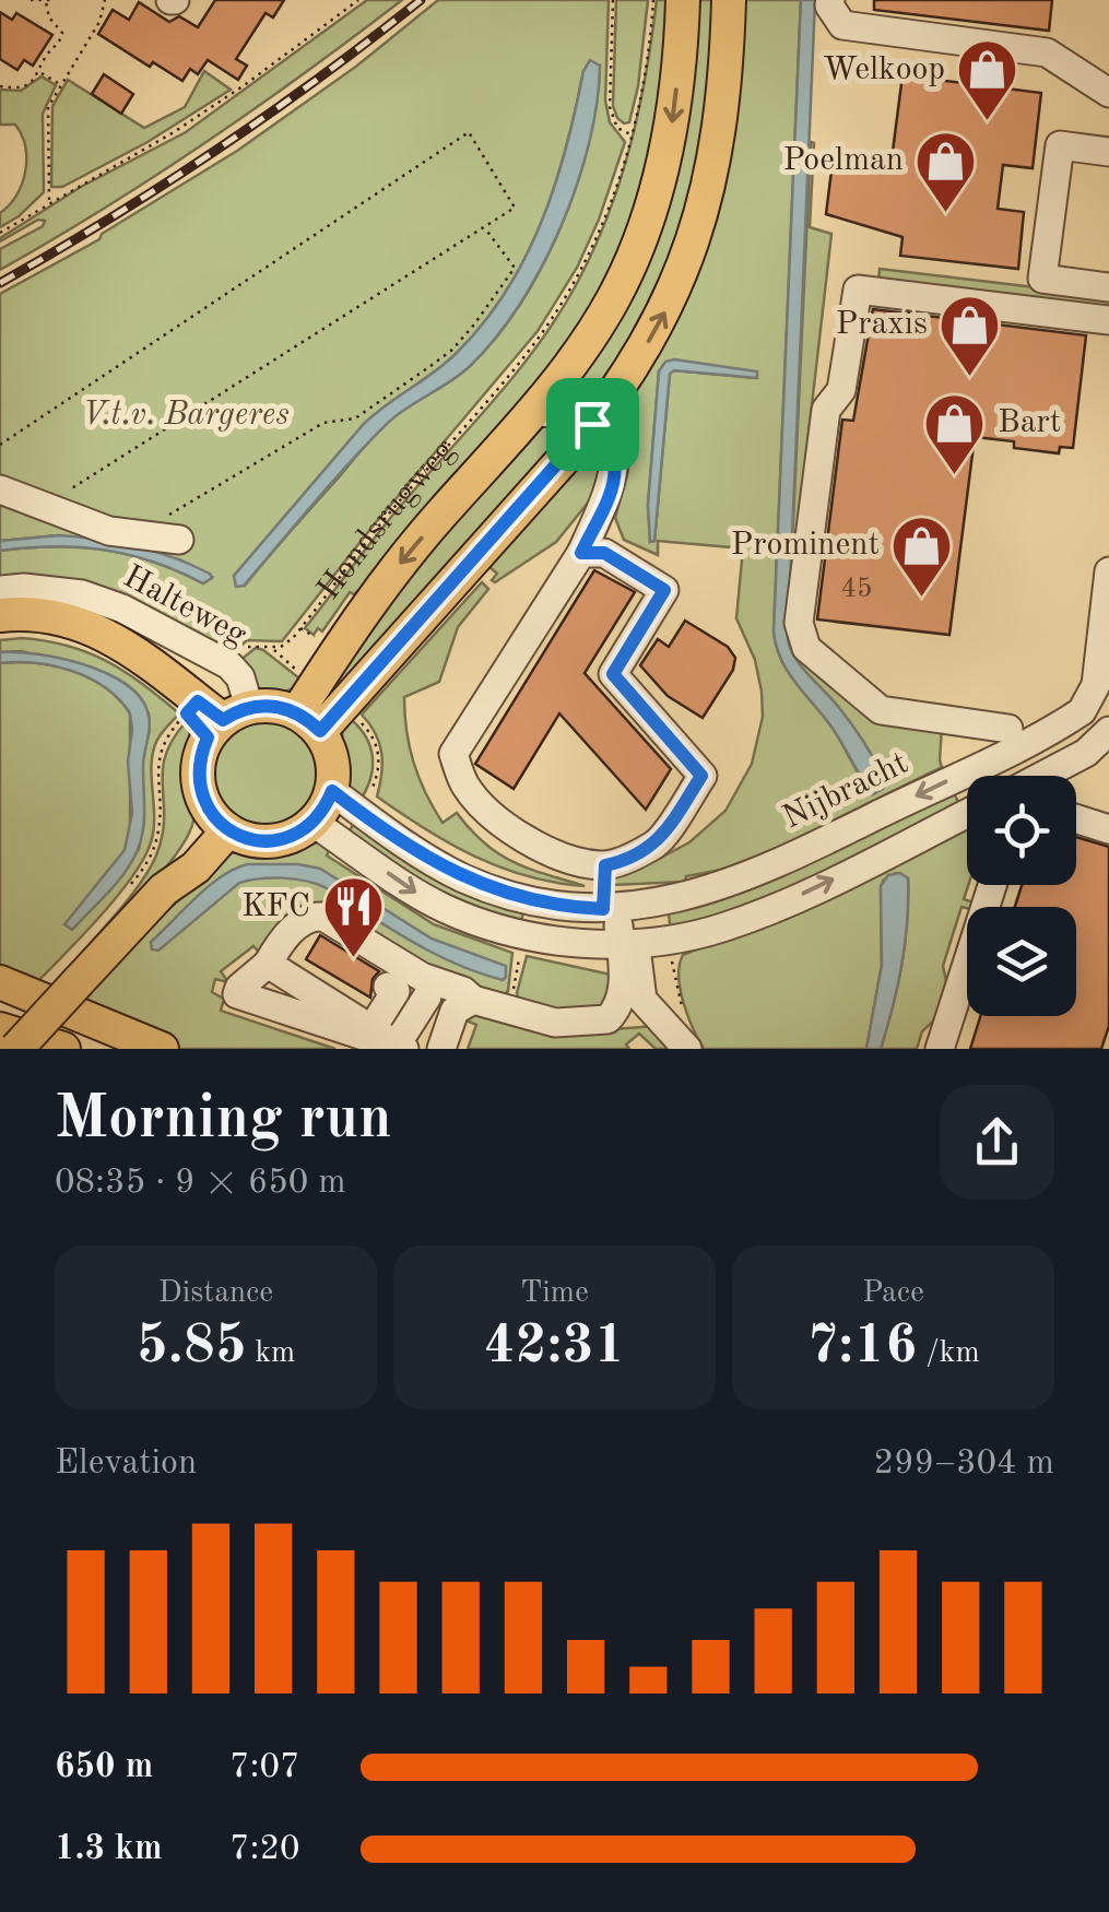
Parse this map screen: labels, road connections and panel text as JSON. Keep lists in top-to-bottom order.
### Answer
{
  "streets": {
    "main road": ["Hondsrugweg"],
    "street": ["Halteweg", "Nijbracht"]
  },
  "crossings": [
    ["Hondsrugweg", "Halteweg"],
    ["Hondsrugweg", "Nijbracht"],
    ["Halteweg", "Nijbracht"]
  ],
  "parks": ["V.t.v. Bargeres"],
  "places": {
    "shop": [
      "Welkoop",
      "Poelman",
      "Praxis",
      "Bart",
      "Prominent"
    ],
    "restaurant": ["KFC"]
  },
  "house_numbers": ["45"],
  "page": {
    "heading": ["Morning run", "08:35 · 9 × 650 m"],
    "stats": [
      ["Distance", "5.85 km"],
      ["Time", "42:31"],
      ["Pace", "7:16 /km"]
    ],
    "chart": ["Elevation", "299–304 m"],
    "list": [
      {
        "name": "650 m",
        "note": "7:07"
      },
      {
        "name": "1.3 km",
        "note": "7:20"
      }
    ]
  }
}
